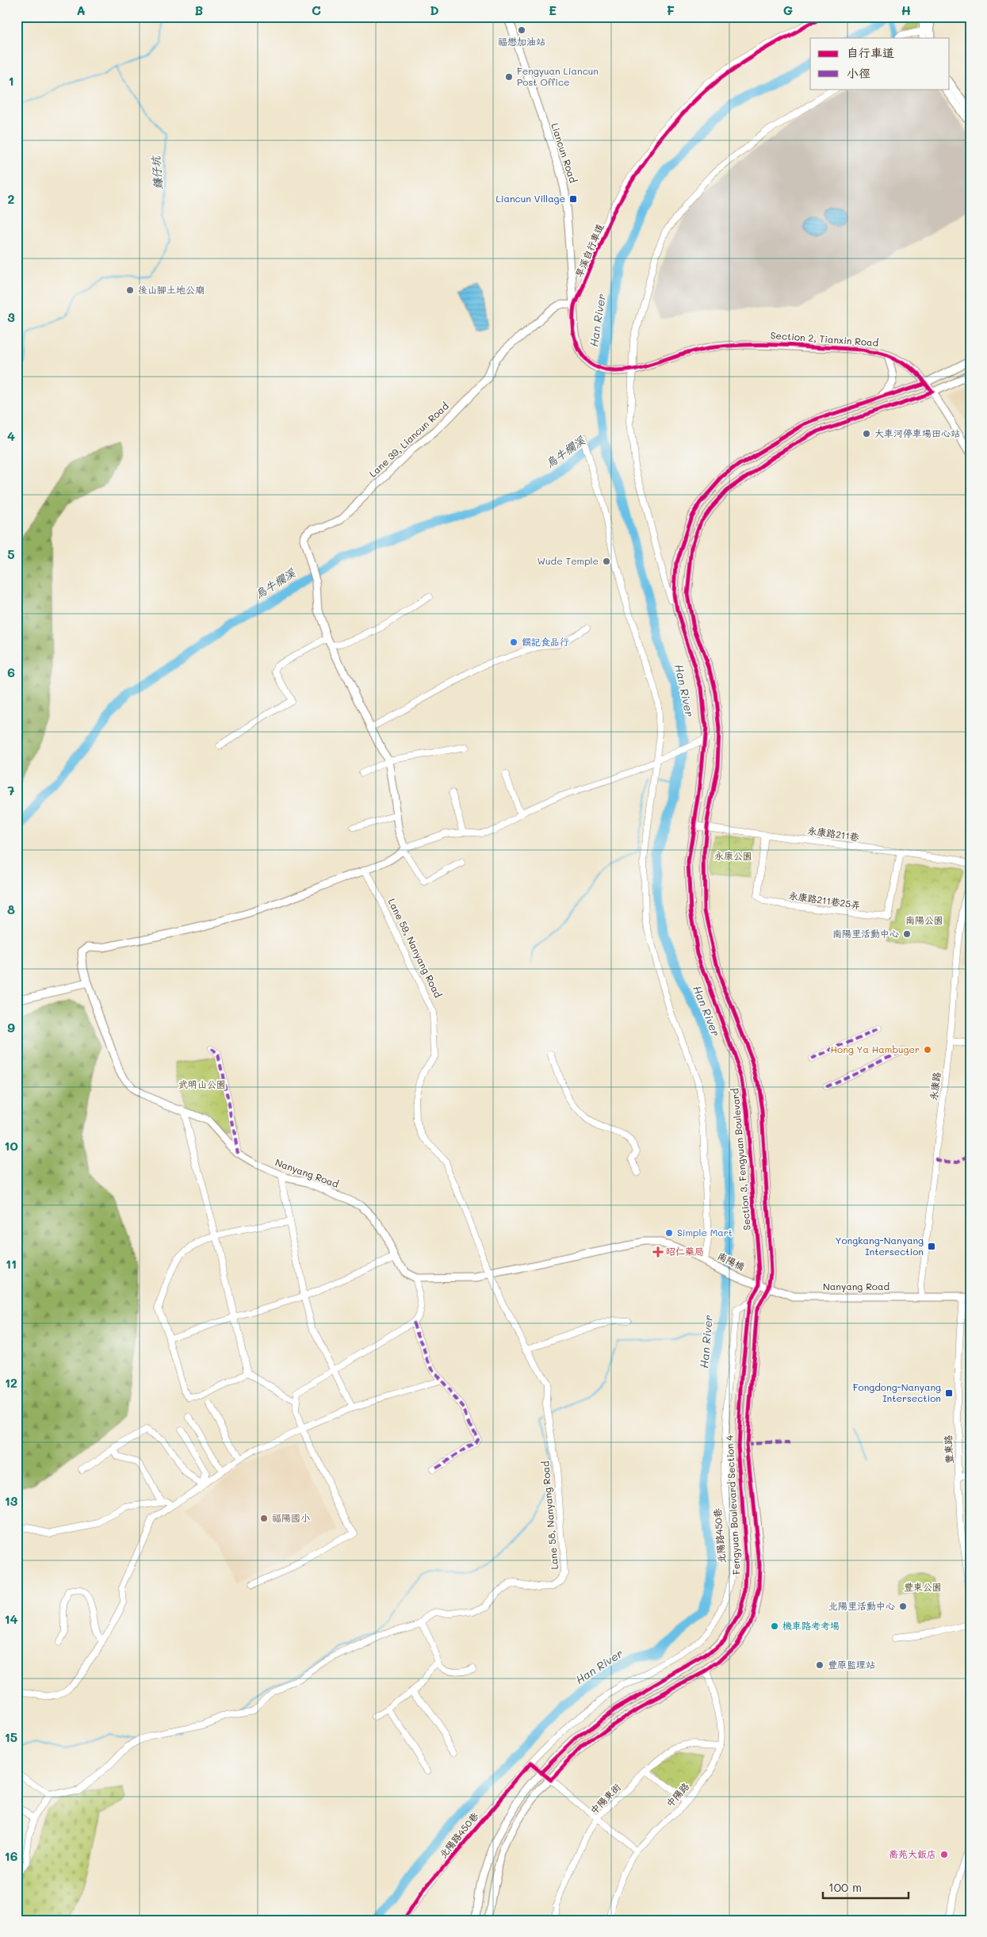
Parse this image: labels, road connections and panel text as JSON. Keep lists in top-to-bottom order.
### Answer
{
  "streets": {
    "street": [
      "Liancun Road",
      "Section 2, Tianxin Road",
      "Lane 39, Liancun Road",
      "永康路211巷",
      "永康路211巷25弄",
      "Lane 59, Nanyang Road",
      "永康路",
      "Section 3, Fengyuan Boulevard",
      "Nanyang Road",
      "南陽橋",
      "豐東路",
      "Fengyuan Boulevard Section 4",
      "Lane 58, Nanyang Road",
      "北陽路450巷",
      "中陽路",
      "中陽東街"
    ],
    "cycle path": ["旱溪自行車道"]
  },
  "crossings": [
    ["Liancun Road", "Section 2, Tianxin Road"],
    ["Liancun Road", "Lane 39, Liancun Road"],
    ["Section 2, Tianxin Road", "Section 3, Fengyuan Boulevard"],
    ["永康路211巷", "永康路211巷25弄"],
    ["永康路211巷", "Section 3, Fengyuan Boulevard"],
    ["Lane 59, Nanyang Road", "Nanyang Road"],
    ["Lane 59, Nanyang Road", "Lane 58, Nanyang Road"],
    ["永康路", "Nanyang Road"],
    ["Section 3, Fengyuan Boulevard", "Nanyang Road"],
    ["Section 3, Fengyuan Boulevard", "Fengyuan Boulevard Section 4"],
    ["Nanyang Road", "南陽橋"],
    ["Nanyang Road", "豐東路"],
    ["Nanyang Road", "Fengyuan Boulevard Section 4"],
    ["Fengyuan Boulevard Section 4", "北陽路450巷"],
    ["Fengyuan Boulevard Section 4", "中陽路"],
    ["中陽路", "中陽東街"]
  ],
  "water": ["鐮仔坑", "Han River", "烏牛欄溪"],
  "parks": [
    "永康公園",
    "南陽公園",
    "武明山公園",
    "豐東公園"
  ],
  "places": {
    "other": [
      "福懋加油站",
      "Fengyuan Liancun Post Office",
      "後山腳土地公廟",
      "大車河停車場田心站",
      "Wude Temple",
      "饌記食品行",
      "南陽里活動中心",
      "Hong Ya Hambuger",
      "Simple Mart",
      "福陽國小",
      "北陽里活動中心",
      "機車路考考場",
      "豐原監理站",
      "喬苑大飯店"
    ],
    "transit": ["Liancun Village", "Yongkang-Nanyang Intersection", "Fongdong-Nanyang Intersection"],
    "health": ["昭仁藥局"]
  },
  "legend": ["自行車道", "小徑"],
  "scale_bar": "100 m",
  "grid": {
    "columns": [
      "A",
      "B",
      "C",
      "D",
      "E",
      "F",
      "G",
      "H"
    ],
    "rows": [
      "1",
      "2",
      "3",
      "4",
      "5",
      "6",
      "7",
      "8",
      "9",
      "10",
      "11",
      "12",
      "13",
      "14",
      "15",
      "16"
    ]
  }
}
